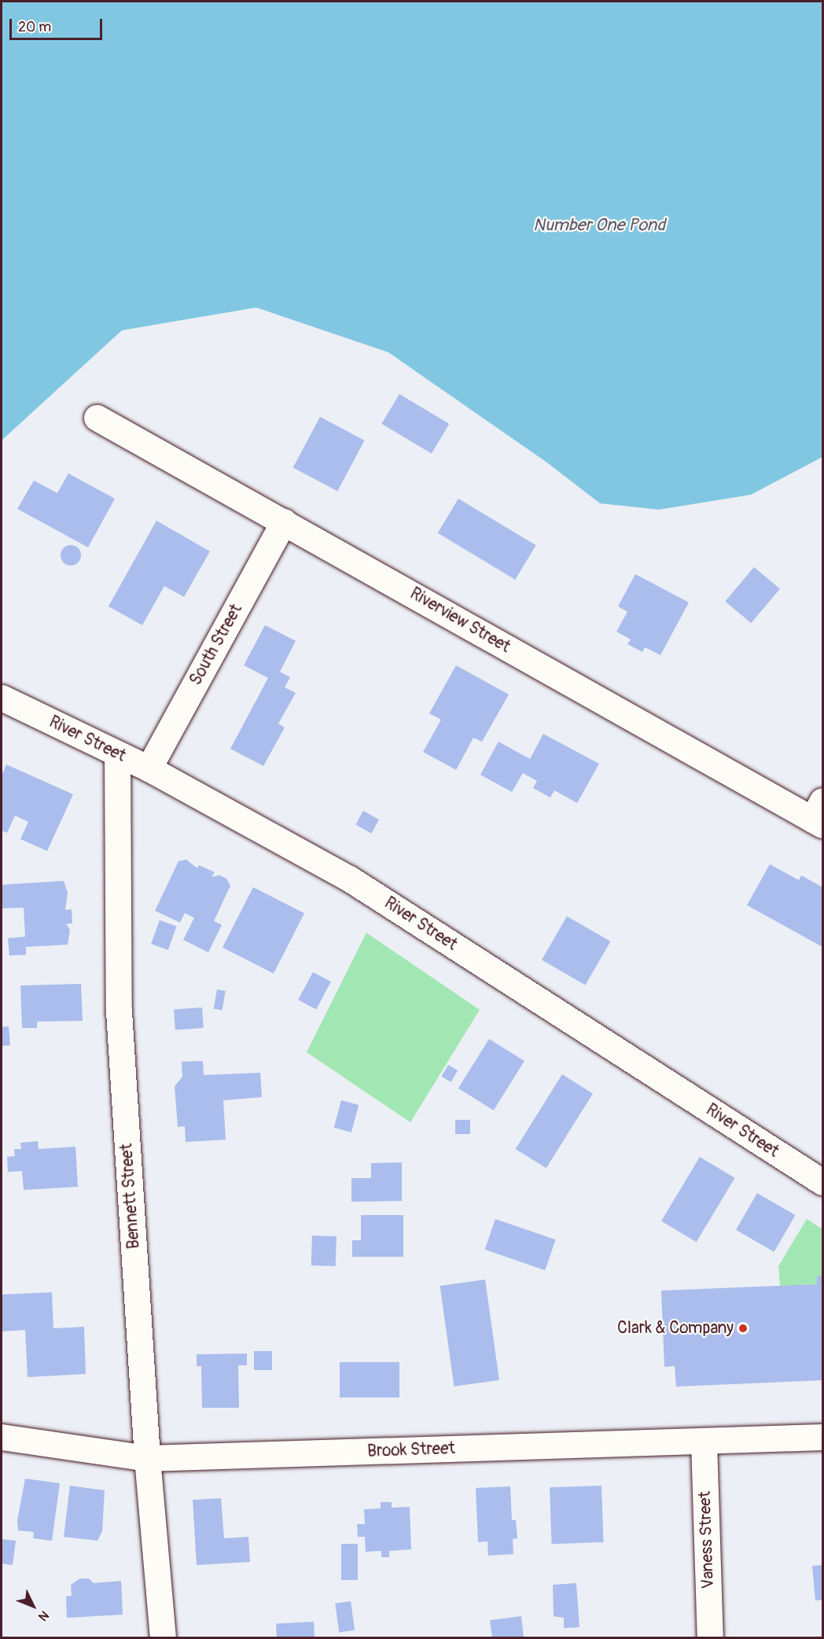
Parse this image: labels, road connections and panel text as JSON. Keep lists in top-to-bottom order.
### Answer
{
  "streets": {
    "street": [
      "Riverview Street",
      "South Street",
      "River Street",
      "Bennett Street",
      "Brook Street",
      "Vaness Street"
    ]
  },
  "crossings": [
    ["Riverview Street", "South Street"],
    ["South Street", "River Street"],
    ["River Street", "Bennett Street"],
    ["Bennett Street", "Brook Street"],
    ["Brook Street", "Vaness Street"]
  ],
  "water": ["Number One Pond"],
  "places": ["Clark & Company"],
  "scale_bar": "20 m",
  "north": "bottom right"
}
